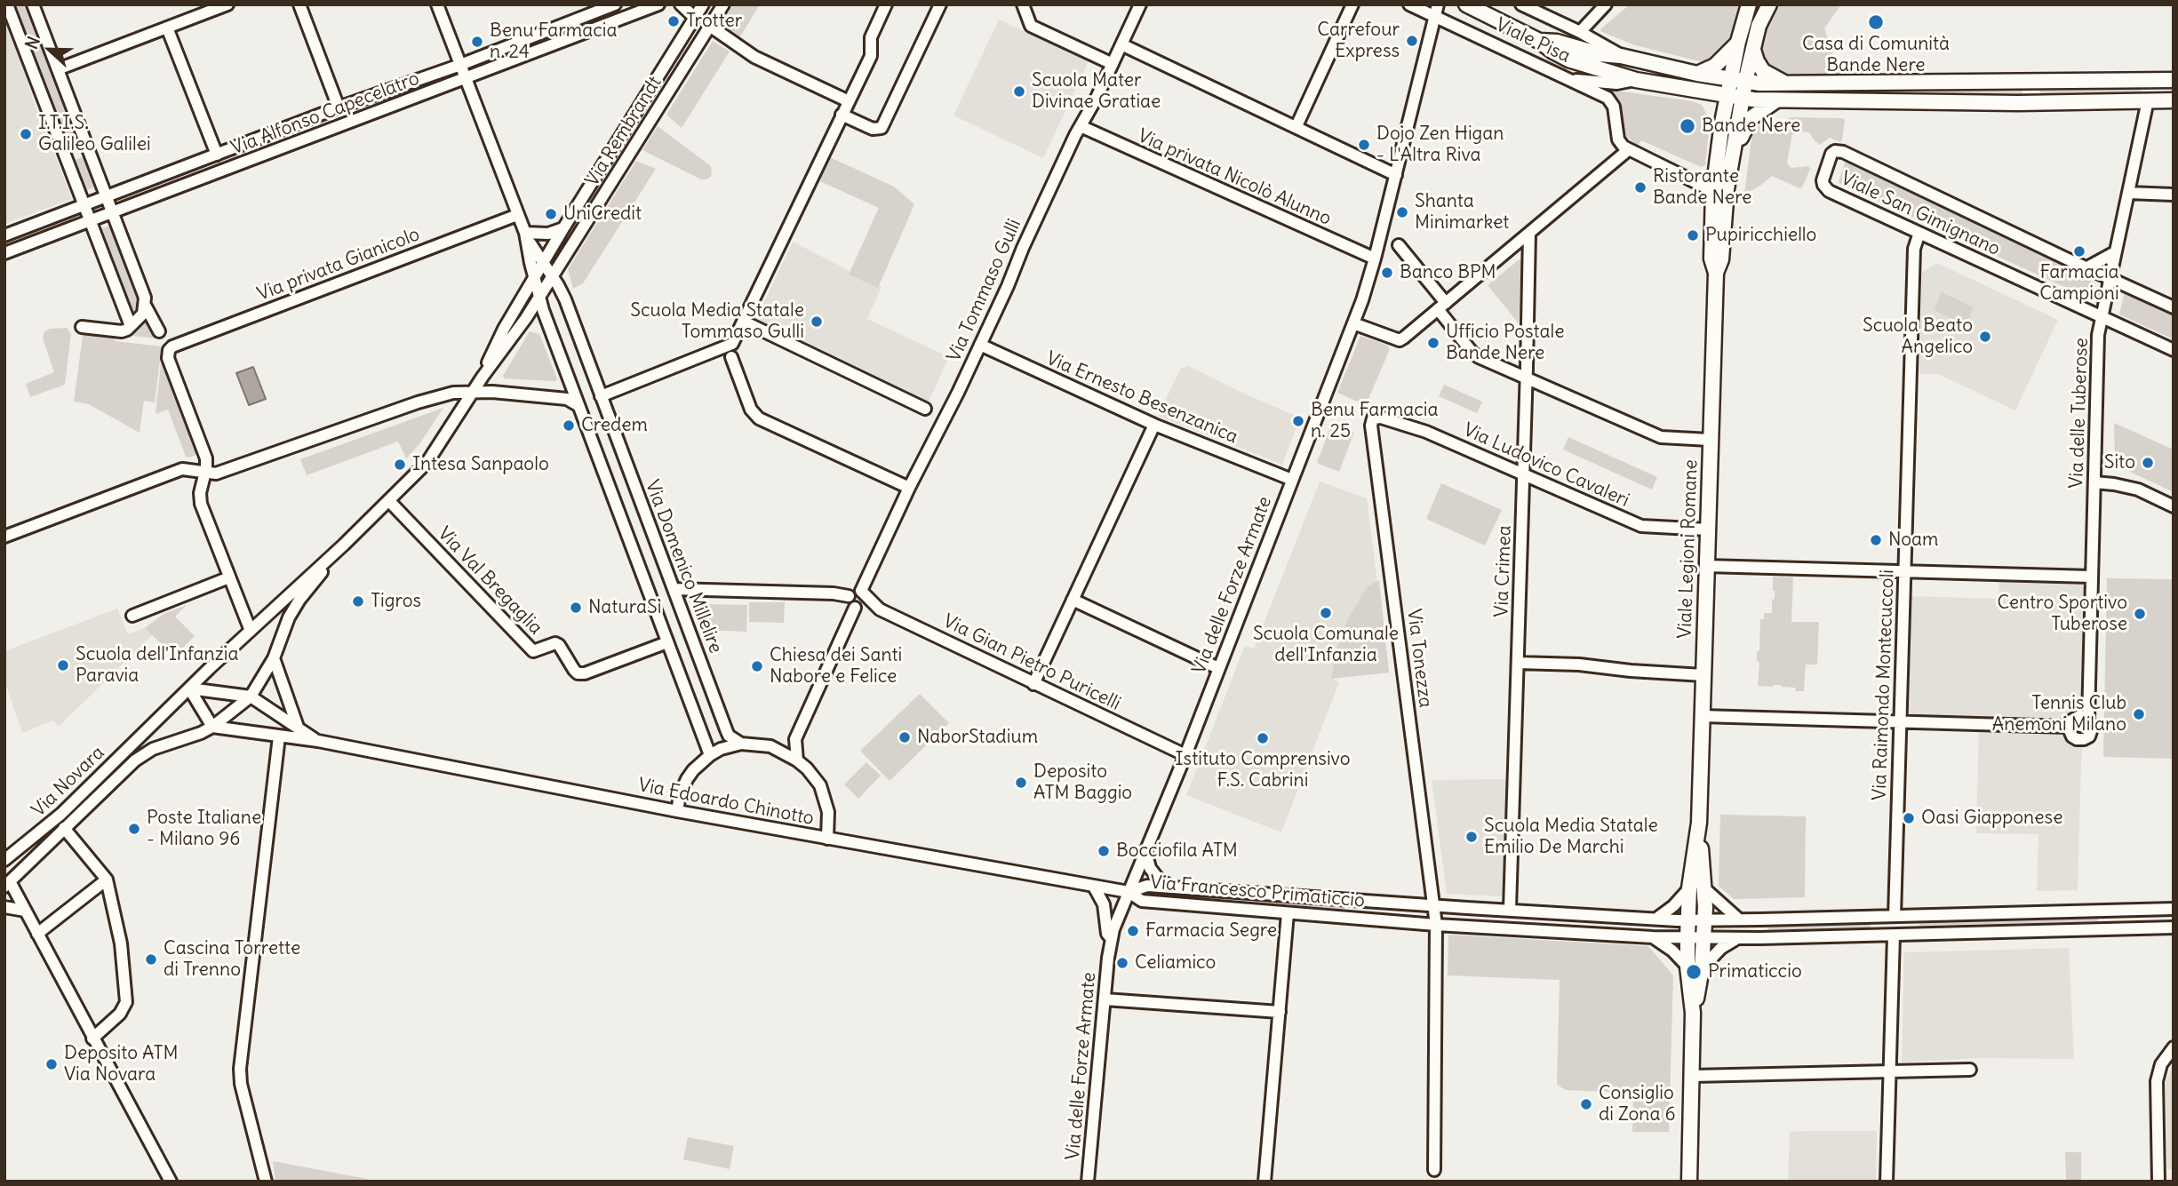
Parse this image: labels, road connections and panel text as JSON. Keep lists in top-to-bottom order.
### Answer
{
  "streets": {
    "main road": ["Viale Pisa", "Viale Legioni Romane"],
    "street": [
      "Via Alfonso Capecelatro",
      "Via Rembrandt",
      "Via privata Nicolò Alunno",
      "Viale San Gimignano",
      "Via privata Gianicolo",
      "Via Tommaso Gulli",
      "Via Ernesto Besenzanica",
      "Via delle Tuberose",
      "Via Ludovico Cavaleri",
      "Via Domenico Millelire",
      "Via Crimea",
      "Via Val Bregaglia",
      "Via delle Forze Armate",
      "Via Tonezza",
      "Via Gian Pietro Puricelli",
      "Via Raimondo Montecuccoli",
      "Via Novara",
      "Via Edoardo Chinotto",
      "Via Francesco Primaticcio"
    ]
  },
  "crossings": [
    ["Viale Pisa", "Via delle Forze Armate"],
    ["Via Rembrandt", "Via Domenico Millelire"],
    ["Via privata Nicolò Alunno", "Via Tommaso Gulli"],
    ["Via privata Nicolò Alunno", "Via delle Forze Armate"],
    ["Viale San Gimignano", "Via delle Tuberose"],
    ["Viale San Gimignano", "Via Raimondo Montecuccoli"],
    ["Via Tommaso Gulli", "Via Ernesto Besenzanica"],
    ["Via Tommaso Gulli", "Via Gian Pietro Puricelli"],
    ["Via Ernesto Besenzanica", "Via delle Forze Armate"],
    ["Via Ludovico Cavaleri", "Viale Legioni Romane"],
    ["Via Ludovico Cavaleri", "Via Crimea"],
    ["Via Ludovico Cavaleri", "Via Tonezza"],
    ["Viale Legioni Romane", "Via Francesco Primaticcio"],
    ["Via Crimea", "Via Francesco Primaticcio"],
    ["Via delle Forze Armate", "Via Gian Pietro Puricelli"],
    ["Via delle Forze Armate", "Via Edoardo Chinotto"],
    ["Via delle Forze Armate", "Via Francesco Primaticcio"],
    ["Via Tonezza", "Via Francesco Primaticcio"],
    ["Via Novara", "Via Edoardo Chinotto"],
    ["Via Edoardo Chinotto", "Via Francesco Primaticcio"]
  ],
  "places": [
    "Trotter",
    "Casa di Comunità Bande Nere",
    "Carrefour Express",
    "Benu Farmacia n. 24",
    "Scuola Mater Divinae Gratiae",
    "Bande Nere",
    "I.T.I.S. Galileo Galilei",
    "Dojo Zen Higan - L'Altra Riva",
    "Ristorante Bande Nere",
    "Shanta Minimarket",
    "UniCredit",
    "Pupiricchiello",
    "Farmacia Campioni",
    "Banco BPM",
    "Scuola Media Statale Tommaso Gulli",
    "Scuola Beato Angelico",
    "Ufficio Postale Bande Nere",
    "Benu Farmacia n. 25",
    "Credem",
    "Sito",
    "Intesa Sanpaolo",
    "Noam",
    "Tigros",
    "NaturaSì",
    "Scuola Comunale dell'Infanzia",
    "Centro Sportivo Tuberose",
    "Scuola dell'Infanzia Paravia",
    "Chiesa dei Santi Nabore e Felice",
    "Tennis Club Anemoni Milano",
    "NaborStadium",
    "Istituto Comprensivo F.S. Cabrini",
    "Deposito ATM Baggio",
    "Oasi Giapponese",
    "Poste Italiane - Milano 96",
    "Scuola Media Statale Emilio De Marchi",
    "Bocciofila ATM",
    "Farmacia Segre",
    "Cascina Torrette di Trenno",
    "Celiamico",
    "Primaticcio",
    "Deposito ATM Via Novara",
    "Consiglio di Zona 6"
  ],
  "north": "left"
}
